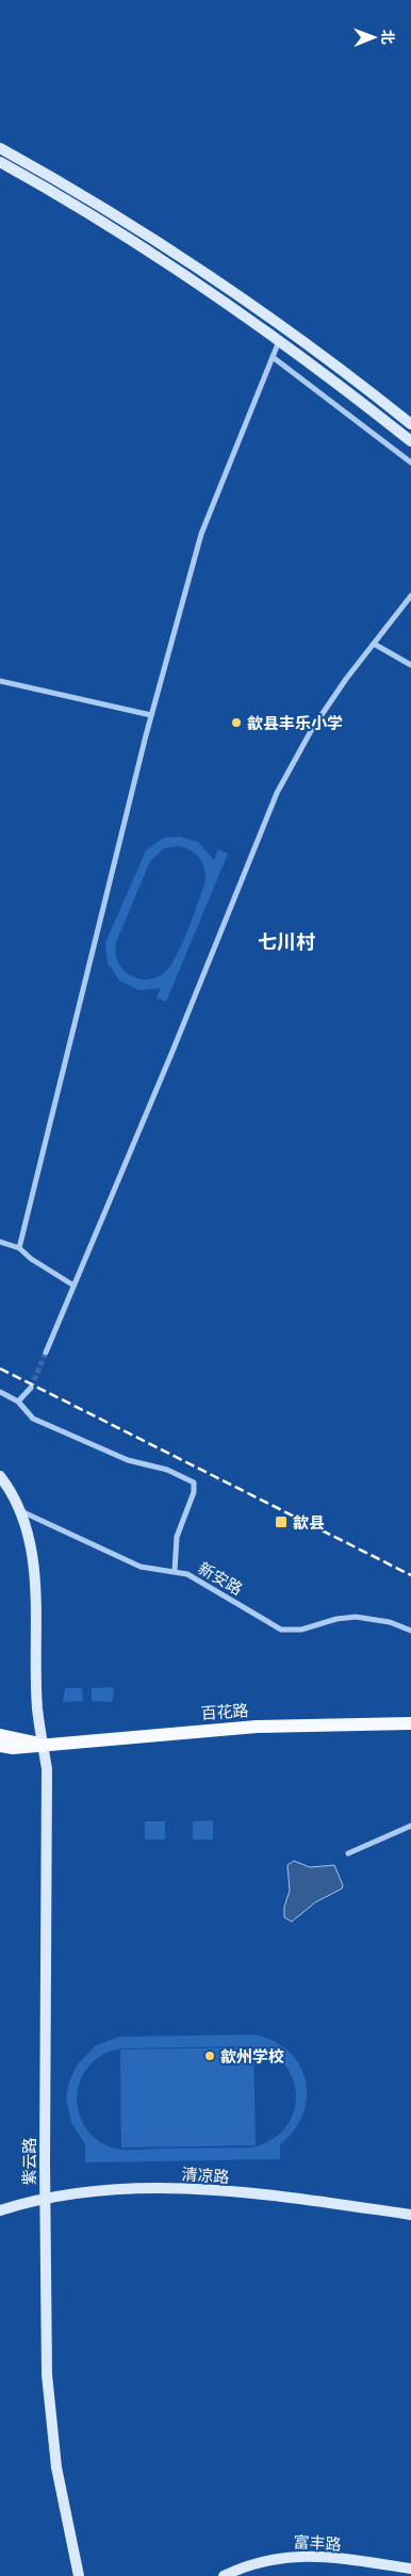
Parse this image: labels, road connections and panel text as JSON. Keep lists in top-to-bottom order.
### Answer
{
  "streets": {
    "main road": ["百花路"],
    "street": [
      "新安路",
      "紫云路",
      "清凉路",
      "富丰路"
    ]
  },
  "crossings": [
    ["新安路", "紫云路"],
    ["百花路", "紫云路"],
    ["紫云路", "清凉路"]
  ],
  "districts": ["七川村"],
  "places": {
    "other": ["歙县丰乐小学", "歙州学校"],
    "transit": ["歙县"]
  },
  "north": "right"
}
